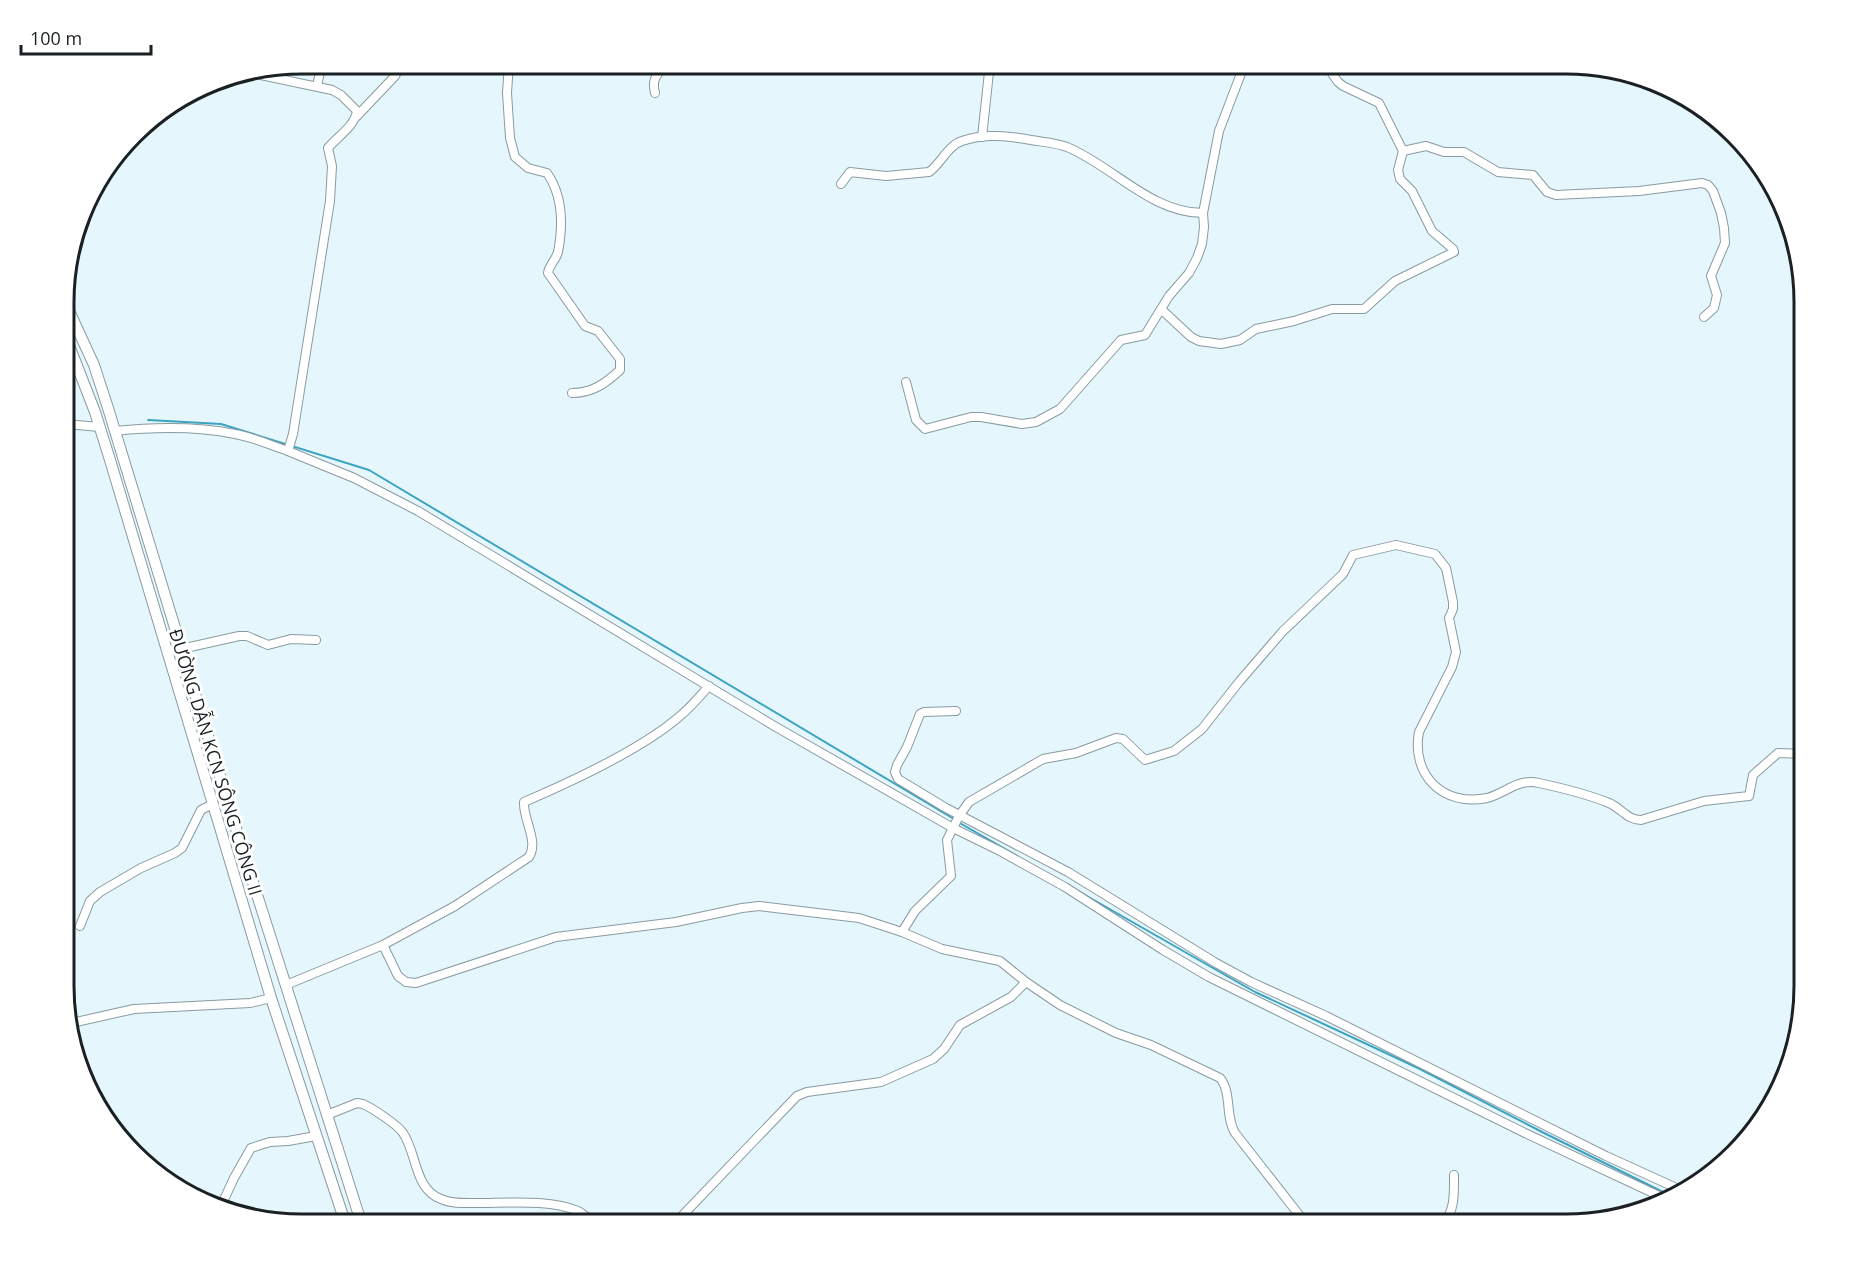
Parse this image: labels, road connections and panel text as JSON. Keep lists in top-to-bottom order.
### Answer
{
  "streets": {
    "street": ["ĐƯỜNG DẪN KCN SÔNG CÔNG II"]
  },
  "scale_bar": "100 m"
}
